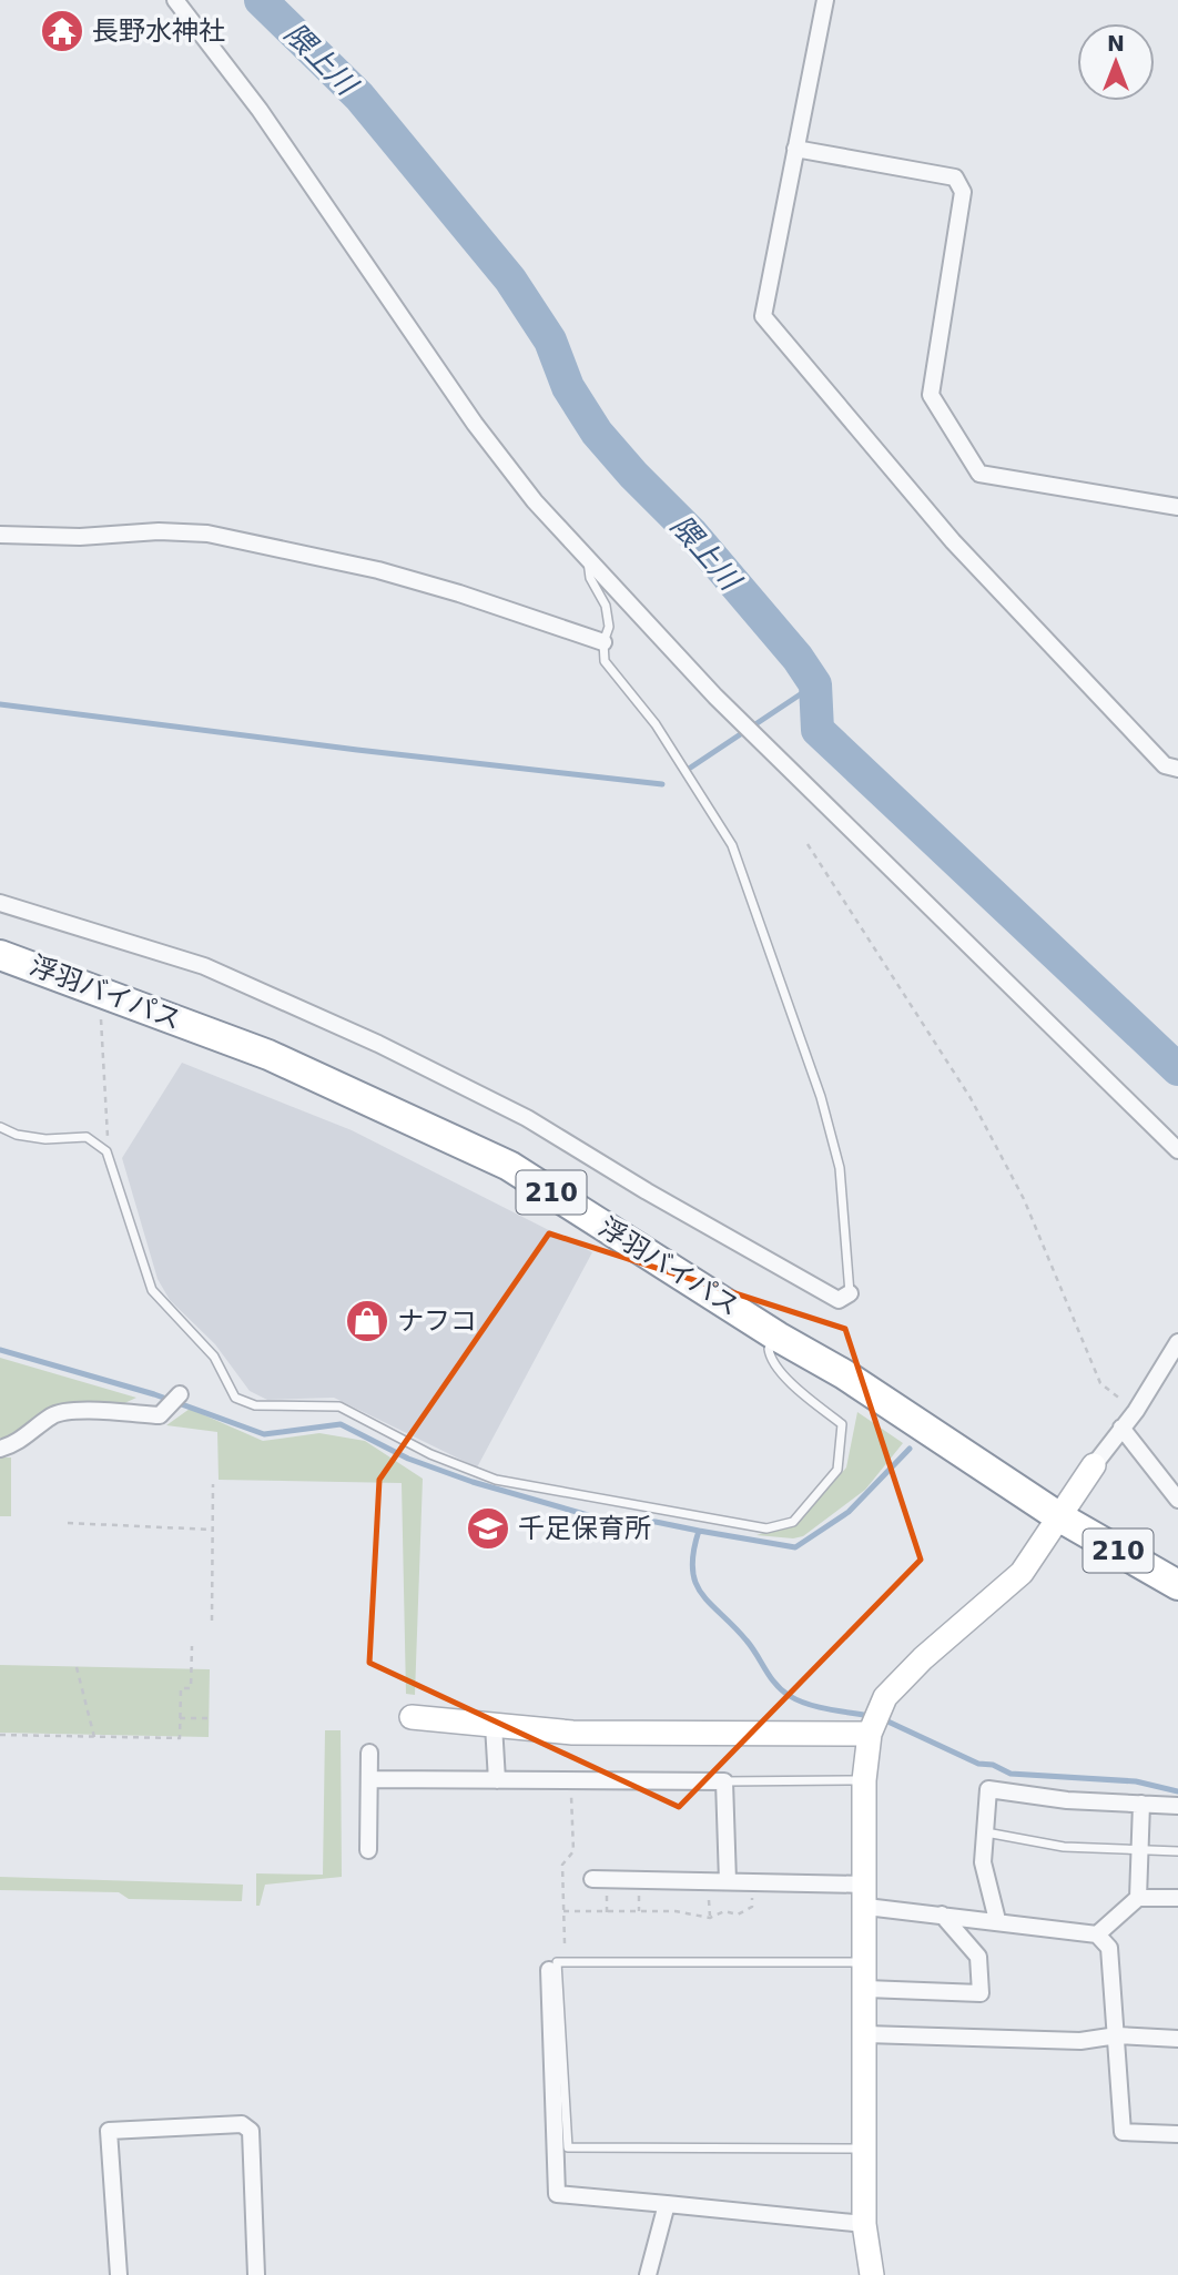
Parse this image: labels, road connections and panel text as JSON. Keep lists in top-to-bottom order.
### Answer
{
  "streets": {
    "highway": ["浮羽バイパス", "210"]
  },
  "water": ["隈上川"],
  "places": {
    "temple": ["長野水神社"],
    "shop": ["ナフコ"],
    "school or university": ["千足保育所"]
  },
  "north": "top"
}
